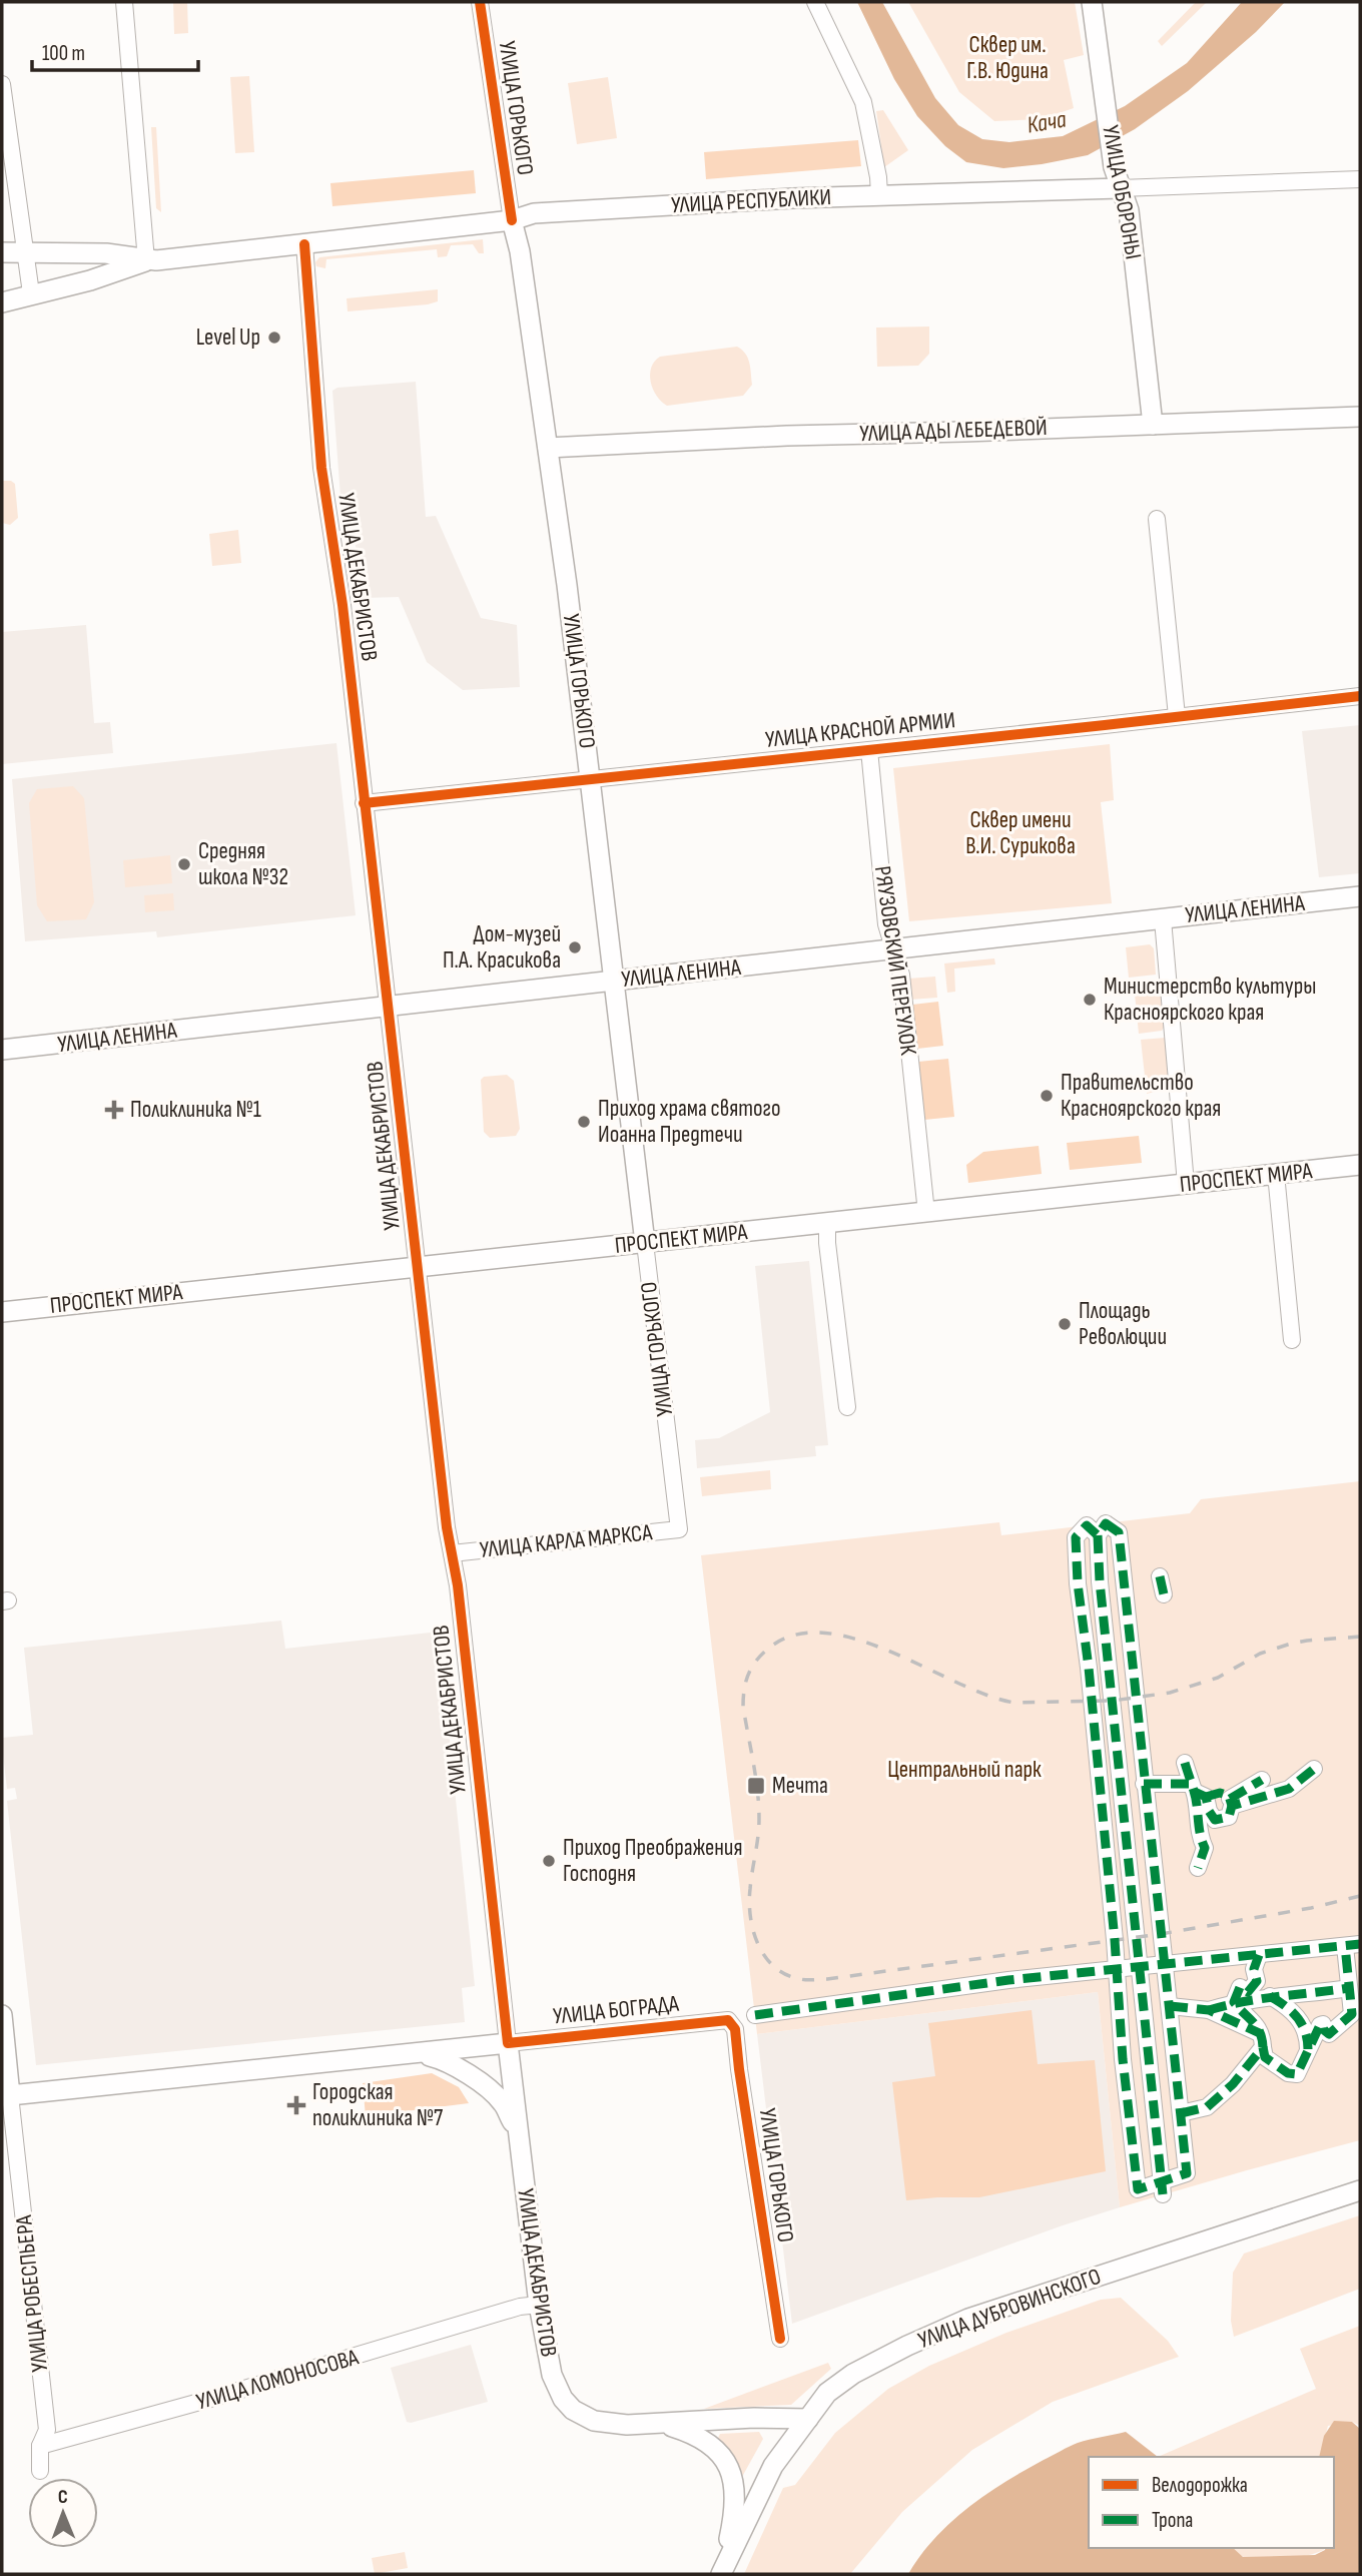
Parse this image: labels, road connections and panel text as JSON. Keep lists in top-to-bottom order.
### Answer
{
  "streets": {
    "main road": [
      "УЛИЦА ГОРЬКОГО",
      "УЛИЦА ОБОРОНЫ",
      "УЛИЦА РЕСПУБЛИКИ",
      "УЛИЦА АДЫ ЛЕБЕДЕВОЙ",
      "УЛИЦА ДЕКАБРИСТОВ",
      "УЛИЦА ЛЕНИНА",
      "ПРОСПЕКТ МИРА",
      "УЛИЦА БОГРАДА",
      "УЛИЦА РОБЕСПЬЕРА",
      "УЛИЦА ДУБРОВИНСКОГО"
    ],
    "street": [
      "УЛИЦА КРАСНОЙ АРМИИ",
      "РЯУЗОВСКИЙ ПЕРЕУЛОК",
      "УЛИЦА КАРЛА МАРКСА",
      "УЛИЦА ЛОМОНОСОВА"
    ]
  },
  "crossings": [
    ["УЛИЦА ГОРЬКОГО", "УЛИЦА РЕСПУБЛИКИ"],
    ["УЛИЦА ГОРЬКОГО", "УЛИЦА АДЫ ЛЕБЕДЕВОЙ"],
    ["УЛИЦА ГОРЬКОГО", "УЛИЦА КРАСНОЙ АРМИИ"],
    ["УЛИЦА ГОРЬКОГО", "УЛИЦА ЛЕНИНА"],
    ["УЛИЦА ГОРЬКОГО", "ПРОСПЕКТ МИРА"],
    ["УЛИЦА ГОРЬКОГО", "УЛИЦА КАРЛА МАРКСА"],
    ["УЛИЦА ГОРЬКОГО", "УЛИЦА БОГРАДА"],
    ["УЛИЦА ОБОРОНЫ", "УЛИЦА РЕСПУБЛИКИ"],
    ["УЛИЦА ОБОРОНЫ", "УЛИЦА АДЫ ЛЕБЕДЕВОЙ"],
    ["УЛИЦА РЕСПУБЛИКИ", "УЛИЦА ДЕКАБРИСТОВ"],
    ["УЛИЦА ДЕКАБРИСТОВ", "УЛИЦА КРАСНОЙ АРМИИ"],
    ["УЛИЦА ДЕКАБРИСТОВ", "УЛИЦА ЛЕНИНА"],
    ["УЛИЦА ДЕКАБРИСТОВ", "ПРОСПЕКТ МИРА"],
    ["УЛИЦА ДЕКАБРИСТОВ", "УЛИЦА КАРЛА МАРКСА"],
    ["УЛИЦА ДЕКАБРИСТОВ", "УЛИЦА БОГРАДА"],
    ["УЛИЦА ДЕКАБРИСТОВ", "УЛИЦА ДУБРОВИНСКОГО"],
    ["УЛИЦА ДЕКАБРИСТОВ", "УЛИЦА ЛОМОНОСОВА"],
    ["УЛИЦА КРАСНОЙ АРМИИ", "РЯУЗОВСКИЙ ПЕРЕУЛОК"],
    ["УЛИЦА ЛЕНИНА", "РЯУЗОВСКИЙ ПЕРЕУЛОК"],
    ["РЯУЗОВСКИЙ ПЕРЕУЛОК", "ПРОСПЕКТ МИРА"],
    ["УЛИЦА БОГРАДА", "УЛИЦА РОБЕСПЬЕРА"],
    ["УЛИЦА РОБЕСПЬЕРА", "УЛИЦА ЛОМОНОСОВА"]
  ],
  "water": ["Кача"],
  "parks": ["Сквер им. Г.В. Юдина", "Сквер имени В.И. Сурикова", "Центральный парк"],
  "places": {
    "other": [
      "Level Up",
      "Средняя школа №32",
      "Дом-музей П.А. Красикова",
      "Министерство культуры Красноярского края",
      "Правительство Красноярского края",
      "Приход храма святого Иоанна Предтечи",
      "Площадь Революции",
      "Приход Преображения Господня"
    ],
    "health": ["Поликлиника №1", "Городская поликлиника №7"],
    "transit": ["Мечта"]
  },
  "legend": ["Велодорожка", "Тропа"],
  "scale_bar": "100 m",
  "north": "top"
}
